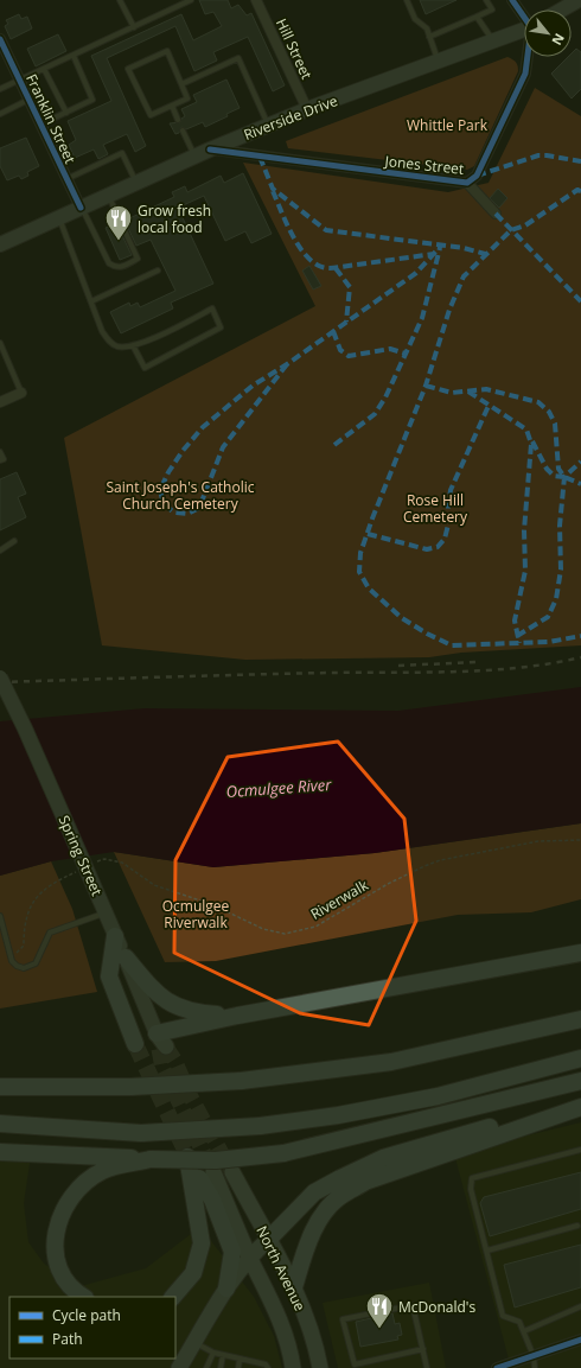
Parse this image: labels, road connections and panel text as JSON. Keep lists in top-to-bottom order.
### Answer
{
  "streets": {
    "highway": ["North Avenue"],
    "main road": ["Riverside Drive", "Spring Street"],
    "street": ["Hill Street", "Franklin Street", "Jones Street"],
    "path": ["Riverwalk"]
  },
  "crossings": [
    ["Hill Street", "Riverside Drive"],
    ["Riverside Drive", "Franklin Street"],
    ["Riverside Drive", "Jones Street"]
  ],
  "water": ["Ocmulgee River"],
  "parks": [
    "Whittle Park",
    "Saint Joseph's Catholic Church Cemetery",
    "Rose Hill Cemetery",
    "Ocmulgee Riverwalk"
  ],
  "places": {
    "restaurant": ["Grow fresh local food", "McDonald's"]
  },
  "legend": ["Cycle path", "Path"],
  "north": "bottom right"
}
